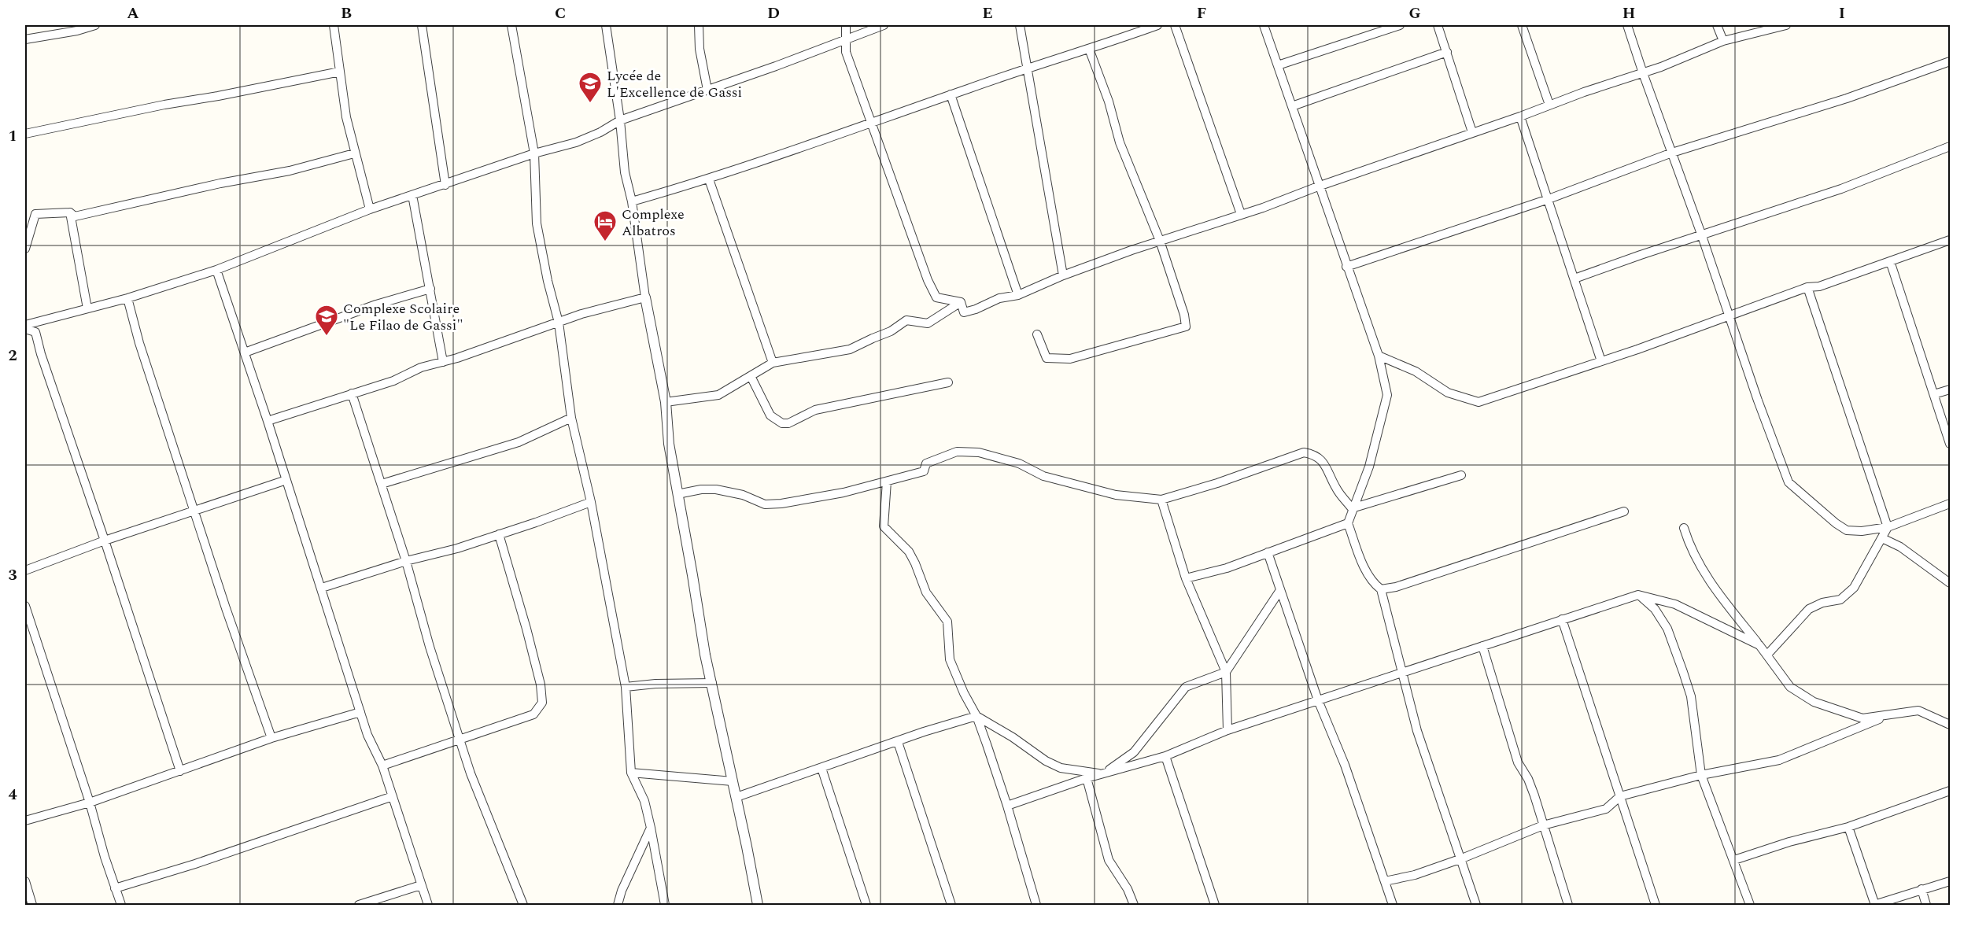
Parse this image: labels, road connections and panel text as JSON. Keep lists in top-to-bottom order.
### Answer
{
  "places": {
    "school or university": ["Lycée de L'Excellence de Gassi", "Complexe Scolaire \"Le Filao de Gassi\""],
    "hotel": ["Complexe Albatros"]
  },
  "grid": {
    "columns": [
      "A",
      "B",
      "C",
      "D",
      "E",
      "F",
      "G",
      "H",
      "I"
    ],
    "rows": [
      "1",
      "2",
      "3",
      "4"
    ]
  }
}
